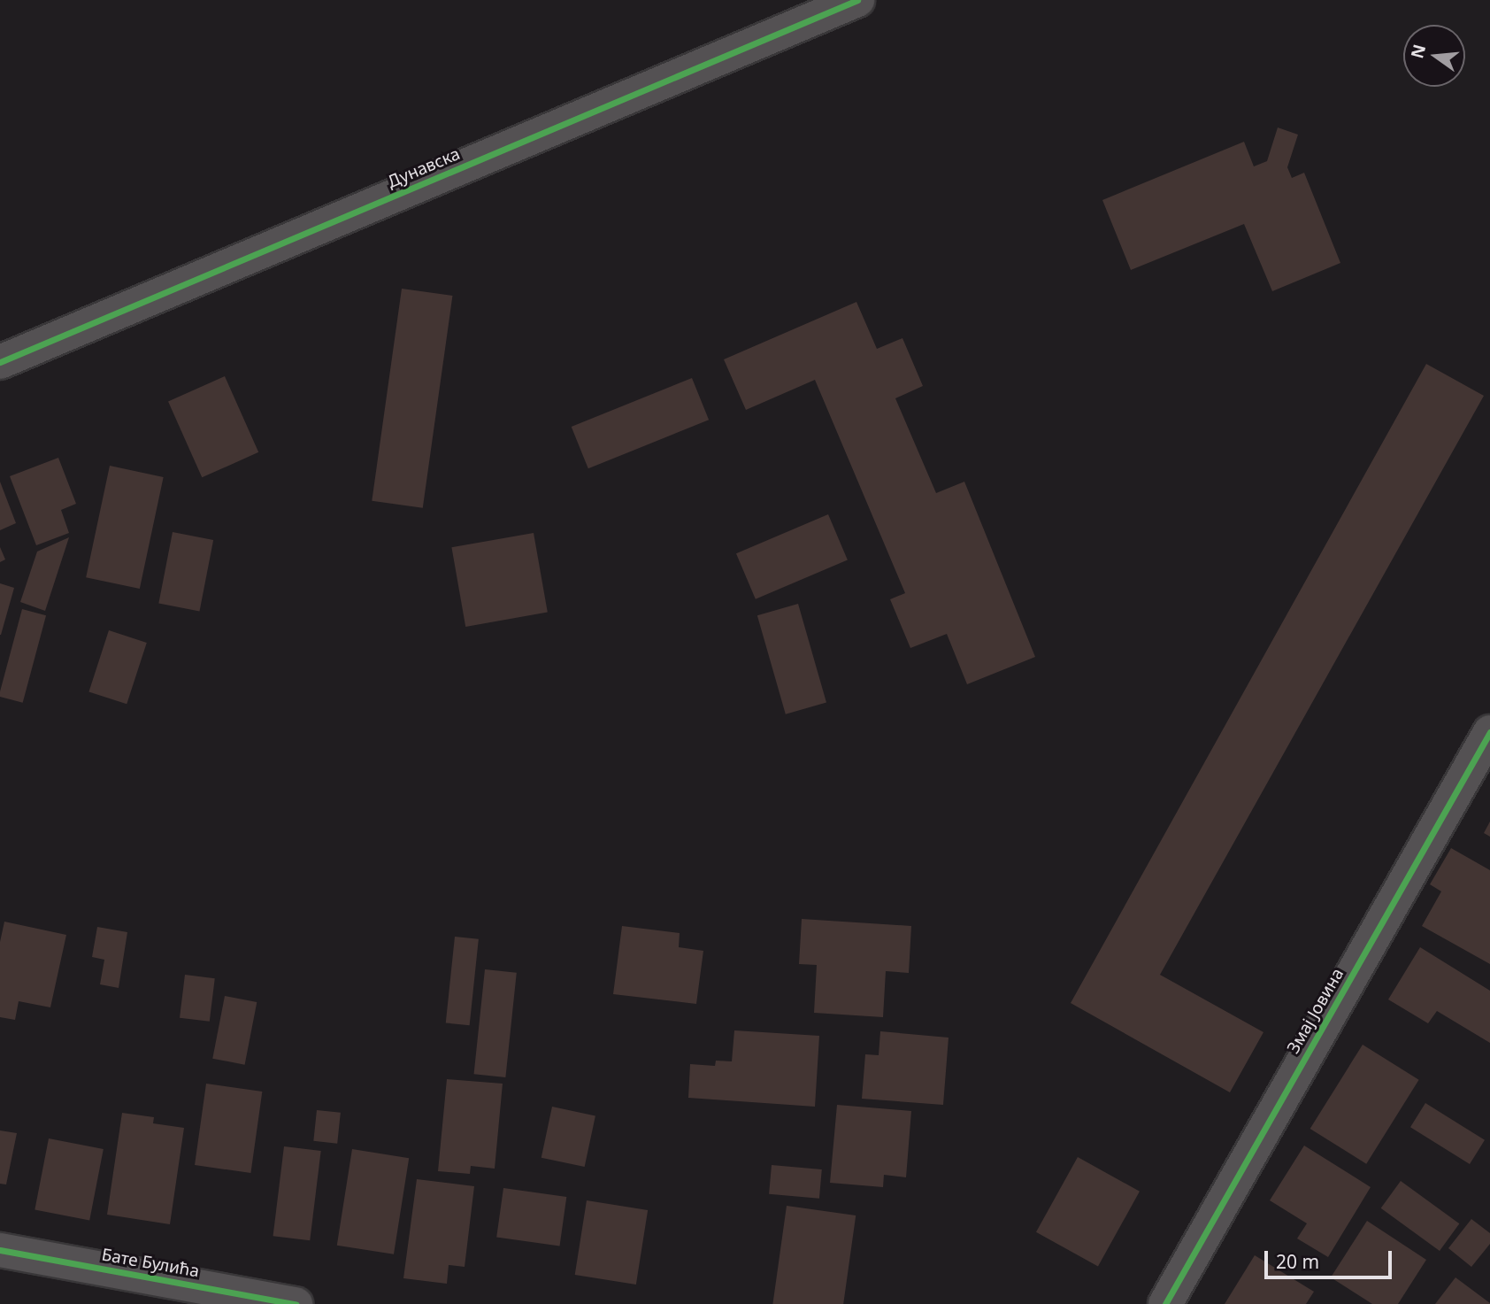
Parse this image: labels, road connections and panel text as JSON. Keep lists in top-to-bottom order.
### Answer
{
  "streets": {
    "street": ["Дунавска", "Змај Јовина", "Бате Булића"]
  },
  "scale_bar": "20 m",
  "north": "left"
}
